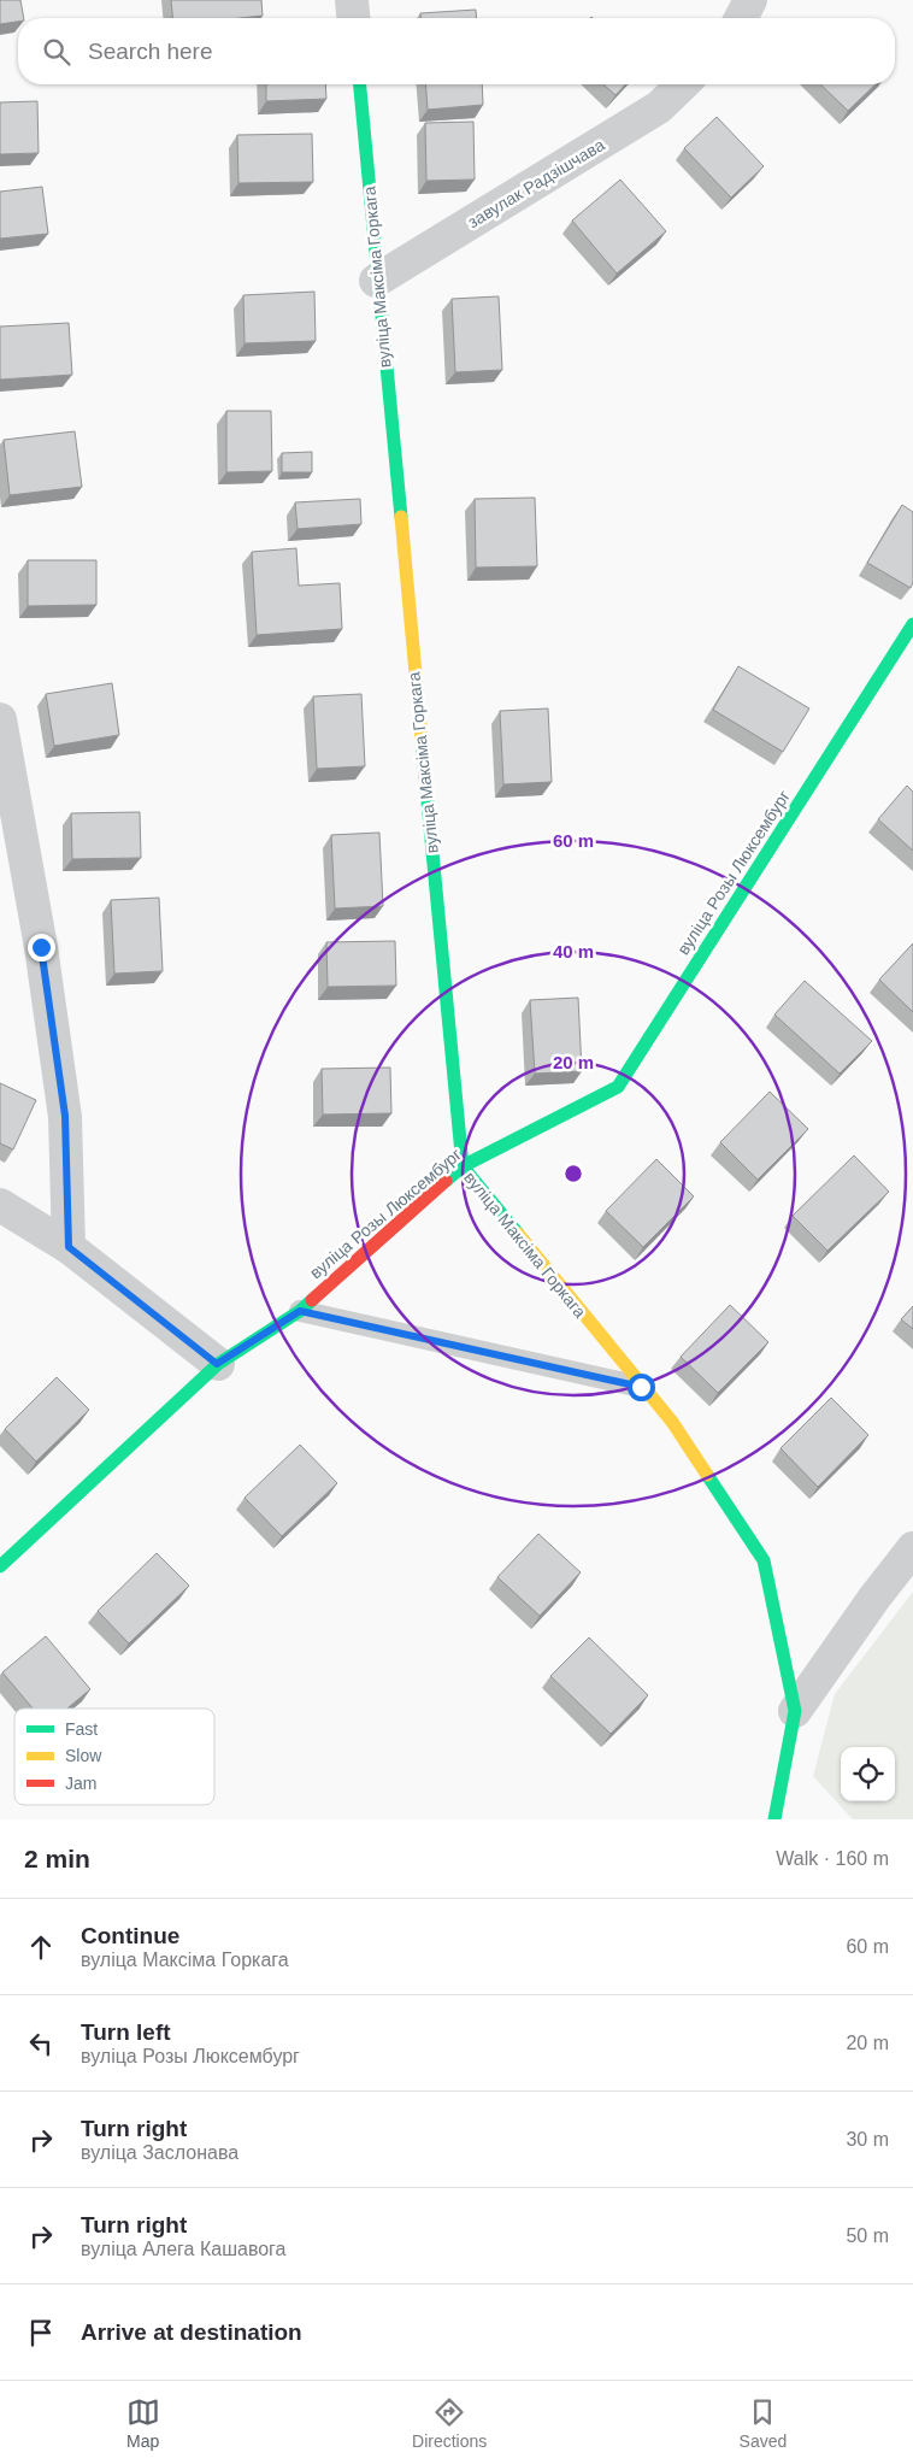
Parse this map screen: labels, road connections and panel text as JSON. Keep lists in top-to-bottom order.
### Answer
{
  "streets": {
    "street": ["завулак Радзішчава", "вуліца Максіма Горкага", "вуліца Розы Люксембург"]
  },
  "crossings": [
    ["завулак Радзішчава", "вуліца Максіма Горкага"],
    ["вуліца Максіма Горкага", "вуліца Розы Люксембург"]
  ],
  "legend": ["Fast", "Slow", "Jam"],
  "page": {
    "search": "Search here",
    "heading": ["2 min", "Walk · 160 m"],
    "list": [
      ["Continue", "вуліца Максіма Горкага", "60 m"],
      ["Turn left", "вуліца Розы Люксембург", "20 m"],
      ["Turn right", "вуліца Заслонава", "30 m"],
      ["Turn right", "вуліца Алега Кашавога", "50 m"],
      "Arrive at destination"
    ],
    "nav": ["Map", "Directions", "Saved"]
  },
  "rings": ["60 m", "40 m", "20 m"]
}
